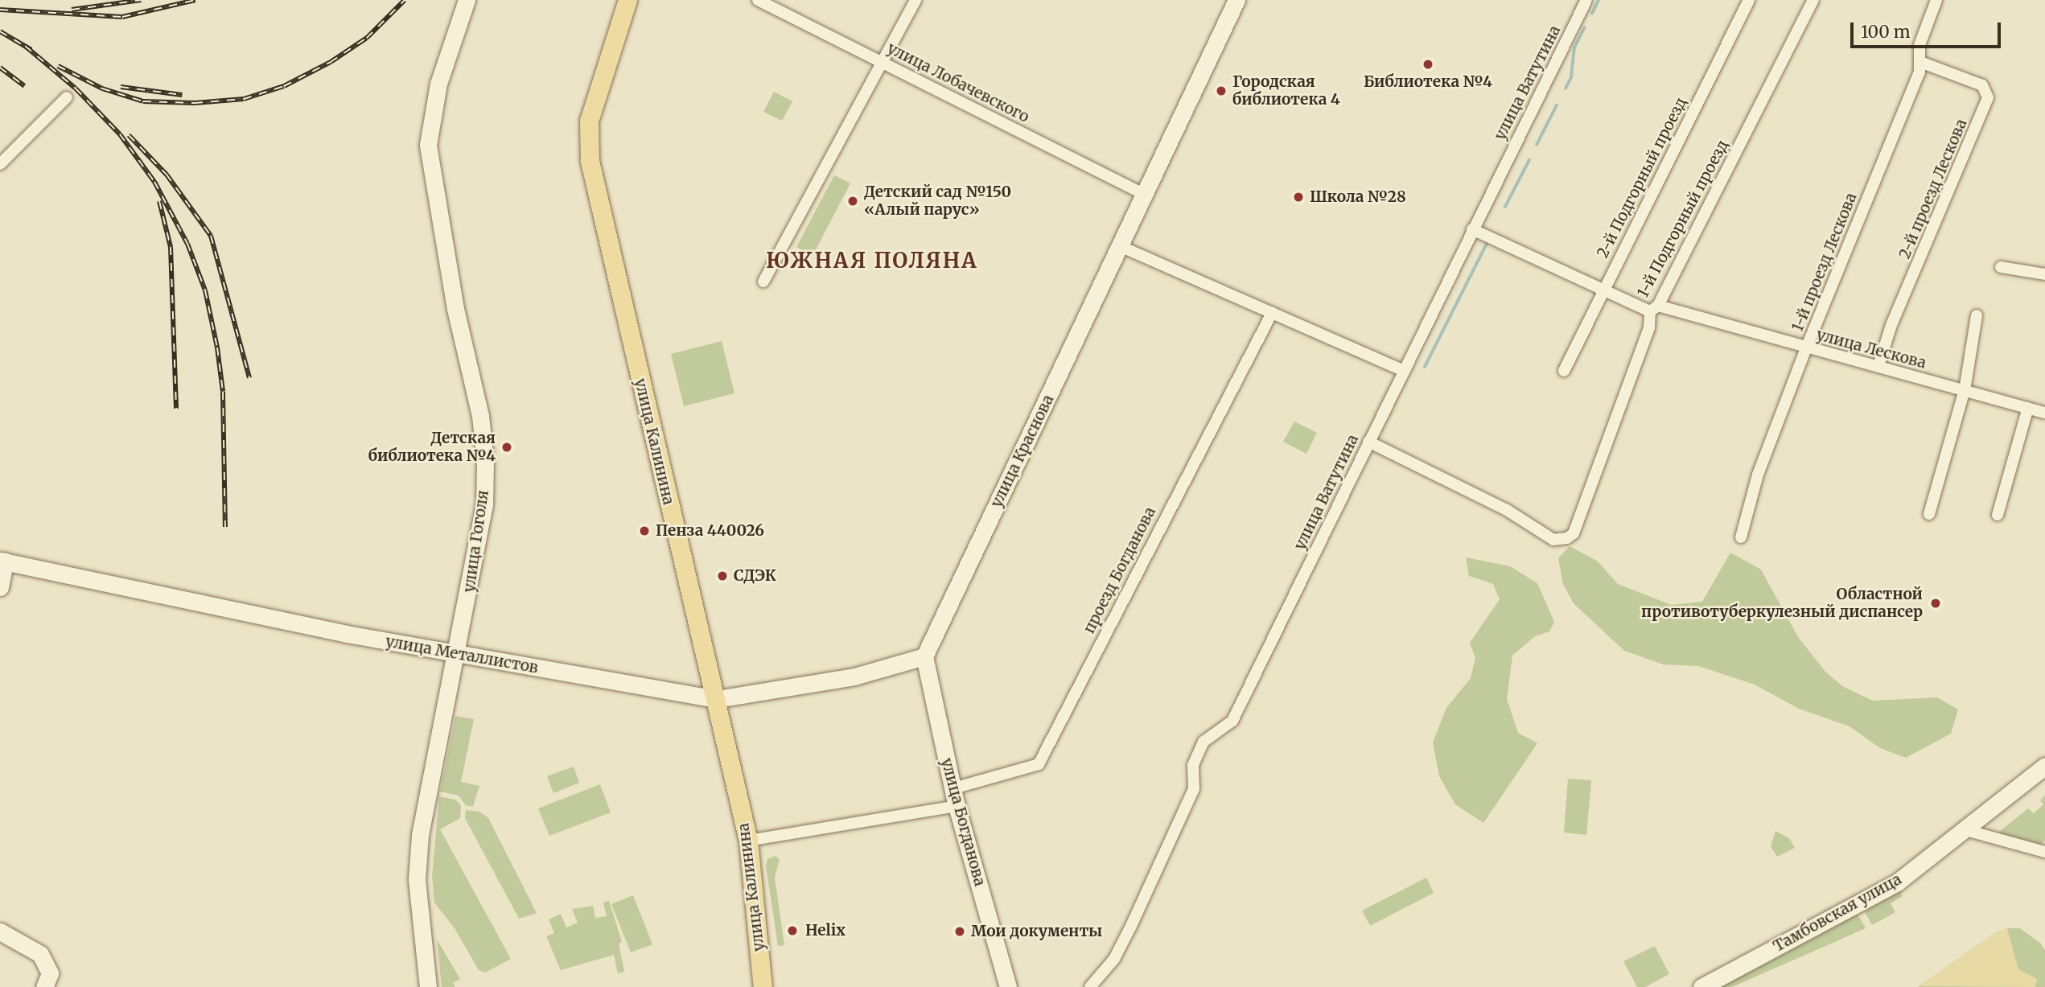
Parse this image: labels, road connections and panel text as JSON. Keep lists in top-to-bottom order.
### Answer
{
  "streets": {
    "main road": ["улица Калинина"],
    "street": [
      "улица Лобачевского",
      "улица Ватутина",
      "2-й Подгорный проезд",
      "2-й проезд Лескова",
      "1-й Подгорный проезд",
      "1-й проезд Лескова",
      "улица Лескова",
      "улица Краснова",
      "улица Гоголя",
      "проезд Богданова",
      "улица Металлистов",
      "улица Богданова",
      "Тамбовская улица"
    ]
  },
  "crossings": [
    ["улица Лобачевского", "улица Краснова"],
    ["улица Ватутина", "1-й Подгорный проезд"],
    ["улица Ватутина", "улица Лескова"],
    ["2-й Подгорный проезд", "улица Лескова"],
    ["2-й проезд Лескова", "1-й проезд Лескова"],
    ["2-й проезд Лескова", "улица Лескова"],
    ["1-й Подгорный проезд", "улица Лескова"],
    ["1-й проезд Лескова", "улица Лескова"],
    ["улица Калинина", "улица Металлистов"],
    ["улица Краснова", "улица Металлистов"],
    ["улица Краснова", "улица Богданова"],
    ["улица Гоголя", "улица Металлистов"],
    ["проезд Богданова", "улица Богданова"],
    ["улица Металлистов", "улица Богданова"]
  ],
  "districts": ["ЮЖНАЯ ПОЛЯНА"],
  "places": [
    "Библиотека №4",
    "Городская библиотека 4",
    "Школа №28",
    "Детский сад №150 «Алый парус»",
    "Детская библиотека №4",
    "Пенза 440026",
    "СДЭК",
    "Областной противотуберкулезный диспансер",
    "Helix",
    "Мои документы"
  ],
  "scale_bar": "100 m"
}
